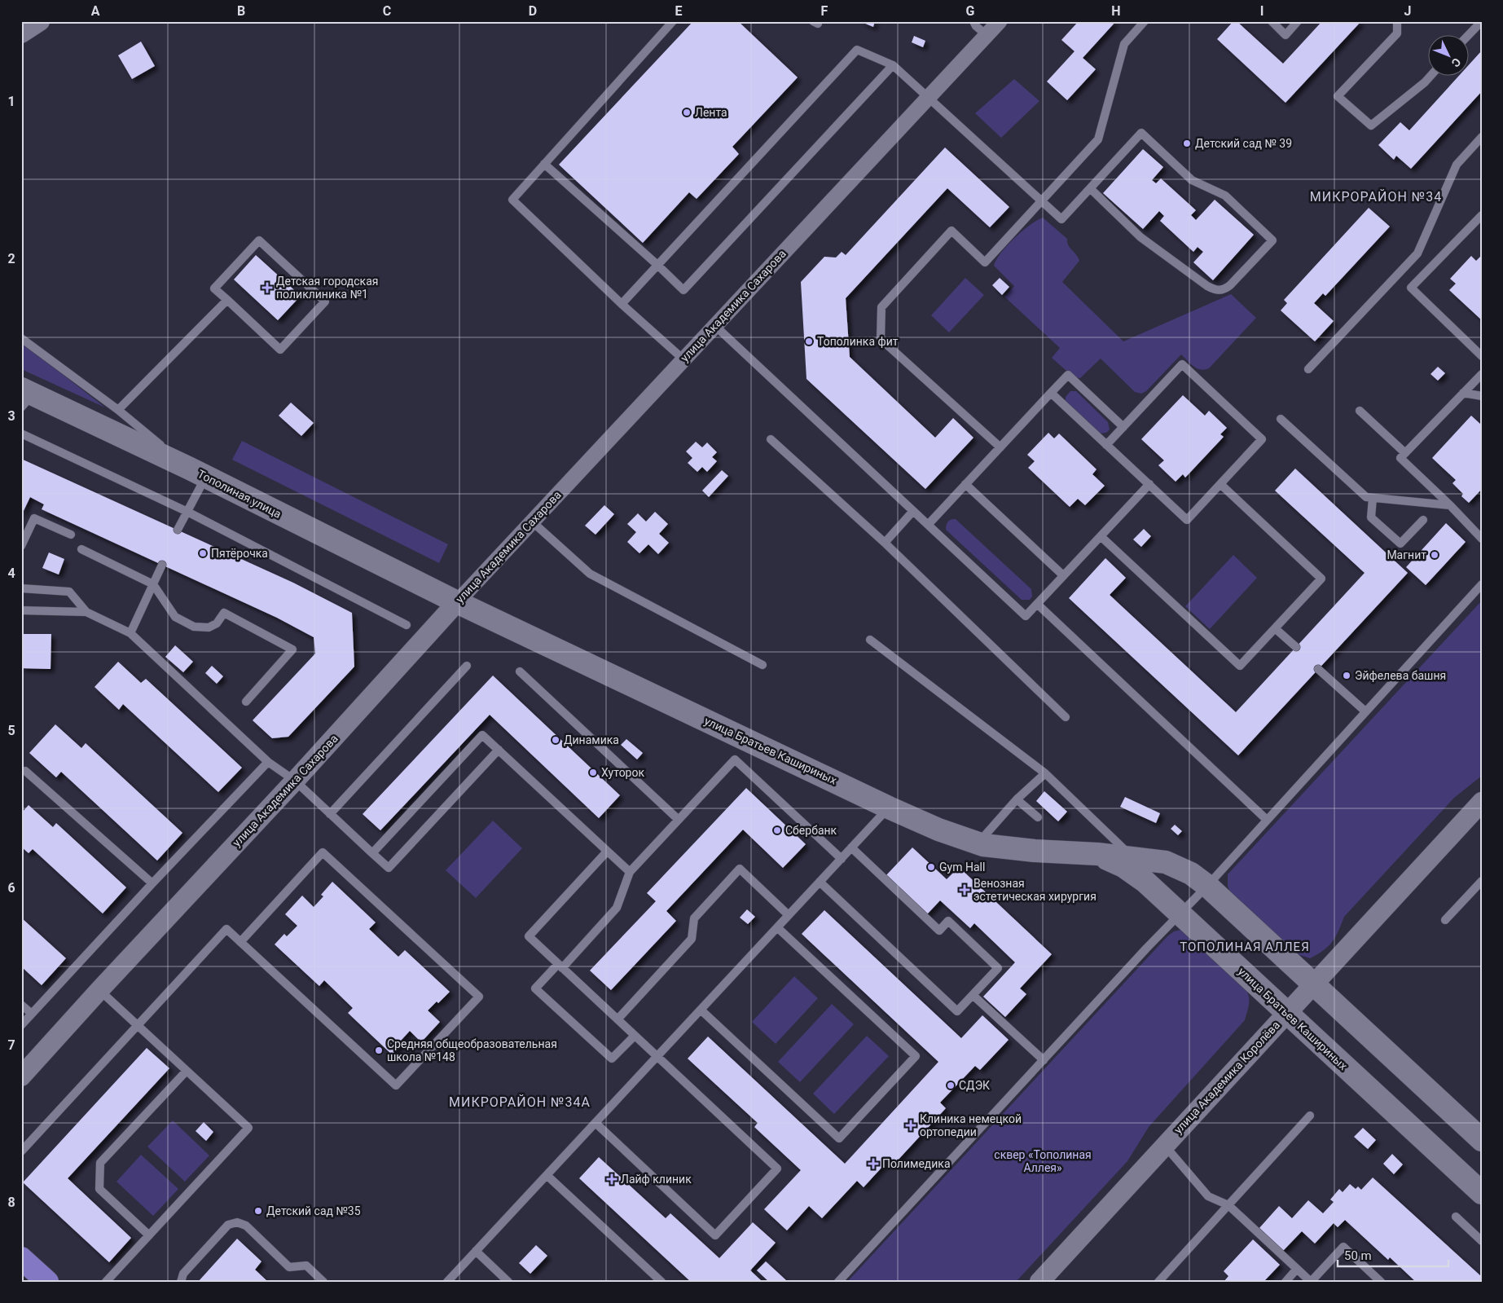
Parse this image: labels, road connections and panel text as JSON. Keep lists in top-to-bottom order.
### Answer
{
  "streets": {
    "main road": ["Тополиная улица", "улица Братьев Кашириных"],
    "street": ["улица Академика Сахарова", "улица Академика Королёва"]
  },
  "crossings": [
    ["улица Академика Сахарова", "Тополиная улица"],
    ["улица Академика Сахарова", "улица Братьев Кашириных"],
    ["Тополиная улица", "улица Братьев Кашириных"],
    ["улица Братьев Кашириных", "улица Академика Королёва"]
  ],
  "districts": ["МИКРОРАЙОН №34", "ТОПОЛИНАЯ АЛЛЕЯ", "МИКРОРАЙОН №34А"],
  "parks": ["сквер «Тополиная Аллея»"],
  "places": {
    "other": [
      "Лента",
      "Детский сад № 39",
      "Тополинка фит",
      "Пятёрочка",
      "Магнит",
      "Эйфелева башня",
      "Динамика",
      "Хуторок",
      "Сбербанк",
      "Gym Hall",
      "Средняя общеобразовательная школа №148",
      "СДЭК",
      "Детский сад №35"
    ],
    "health": [
      "Детская городская поликлиника №1",
      "Венозная эстетическая хирургия",
      "Клиника немецкой ортопедии",
      "Полимедика",
      "Лайф клиник"
    ]
  },
  "scale_bar": "50 m",
  "north": "bottom right",
  "grid": {
    "columns": [
      "A",
      "B",
      "C",
      "D",
      "E",
      "F",
      "G",
      "H",
      "I",
      "J"
    ],
    "rows": [
      "1",
      "2",
      "3",
      "4",
      "5",
      "6",
      "7",
      "8"
    ]
  }
}
